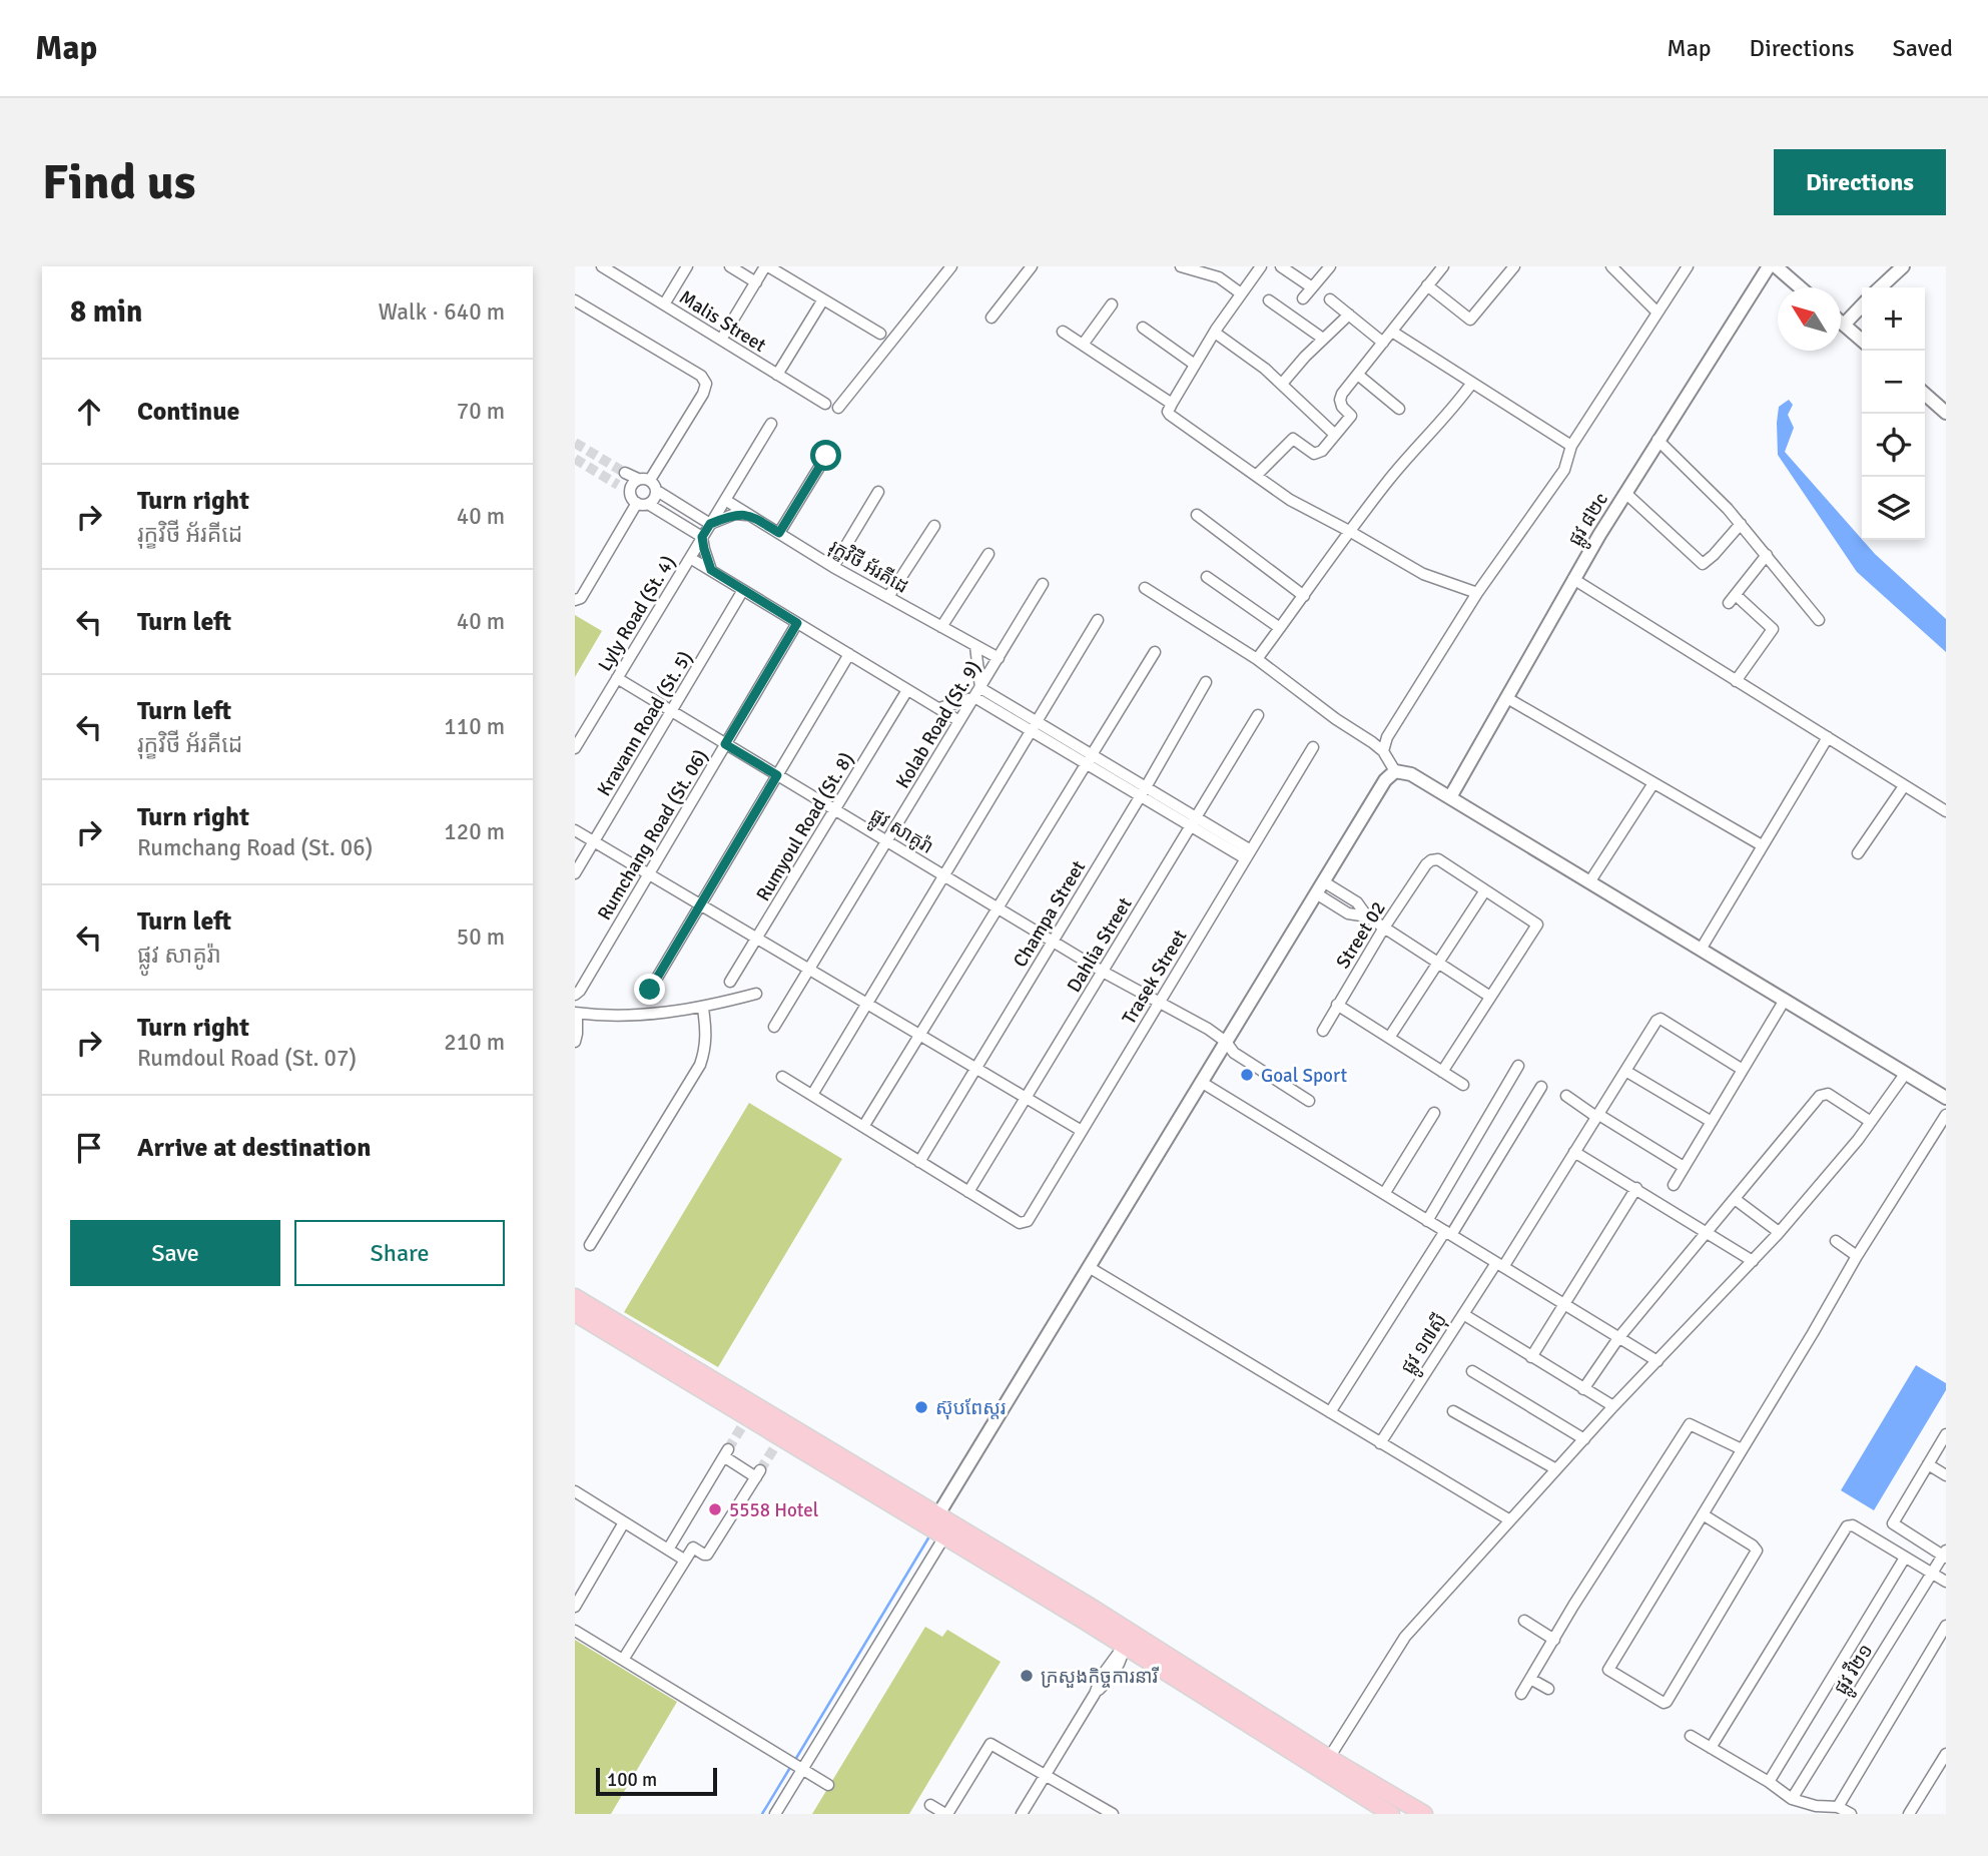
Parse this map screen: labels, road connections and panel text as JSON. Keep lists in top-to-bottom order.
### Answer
{
  "streets": {
    "street": [
      "Malis Street",
      "ផ្លូវ ៨២c",
      "រុក្ខវិថី អ័រគីដេ",
      "Lyly Road (St. 4)",
      "Kravann Road (St. 5)",
      "Kolab Road (St. 9)",
      "Rumyoul Road (St. 8)",
      "ផ្លូវ សាគូរ៉ា",
      "Rumchang Road (St. 06)",
      "Champa Street",
      "Street 02",
      "Dahlia Street",
      "Trasek Street",
      "ផ្លូវ ១៧ស៊ី",
      "ផ្លូវ វី២១"
    ]
  },
  "crossings": [
    ["រុក្ខវិថី អ័រគីដេ", "Lyly Road (St. 4)"],
    ["រុក្ខវិថី អ័រគីដេ", "Kolab Road (St. 9)"],
    ["Lyly Road (St. 4)", "ផ្លូវ សាគូរ៉ា"],
    ["Kravann Road (St. 5)", "ផ្លូវ សាគូរ៉ា"],
    ["Kolab Road (St. 9)", "ផ្លូវ សាគូរ៉ា"],
    ["Rumyoul Road (St. 8)", "ផ្លូវ សាគូរ៉ា"],
    ["ផ្លូវ សាគូរ៉ា", "Rumchang Road (St. 06)"],
    ["ផ្លូវ សាគូរ៉ា", "Champa Street"],
    ["ផ្លូវ សាគូរ៉ា", "Dahlia Street"],
    ["ផ្លូវ សាគូរ៉ា", "Trasek Street"],
    ["Dahlia Street", "Trasek Street"]
  ],
  "places": [
    "Goal Sport",
    "ស៊ុបពែស្តរ",
    "5558 Hotel",
    "ក្រសួងកិច្ចការនារី"
  ],
  "scale_bar": "100 m",
  "north": "top left",
  "page": {
    "header": "Map",
    "nav": ["Map", "Directions", "Saved"],
    "buttons": [
      "Directions",
      ["Save", "Share"]
    ],
    "title": "Find us",
    "heading": ["8 min", "Walk · 640 m"],
    "map_buttons": ["+", "−"],
    "list": [
      ["Continue", "70 m"],
      ["Turn right", "រុក្ខវិថី អ័រគីដេ", "40 m"],
      ["Turn left", "40 m"],
      ["Turn left", "រុក្ខវិថី អ័រគីដេ", "110 m"],
      ["Turn right", "Rumchang Road (St. 06)", "120 m"],
      ["Turn left", "ផ្លូវ សាគូរ៉ា", "50 m"],
      ["Turn right", "Rumdoul Road (St. 07)", "210 m"],
      "Arrive at destination"
    ],
    "scale": "100 m"
  }
}
